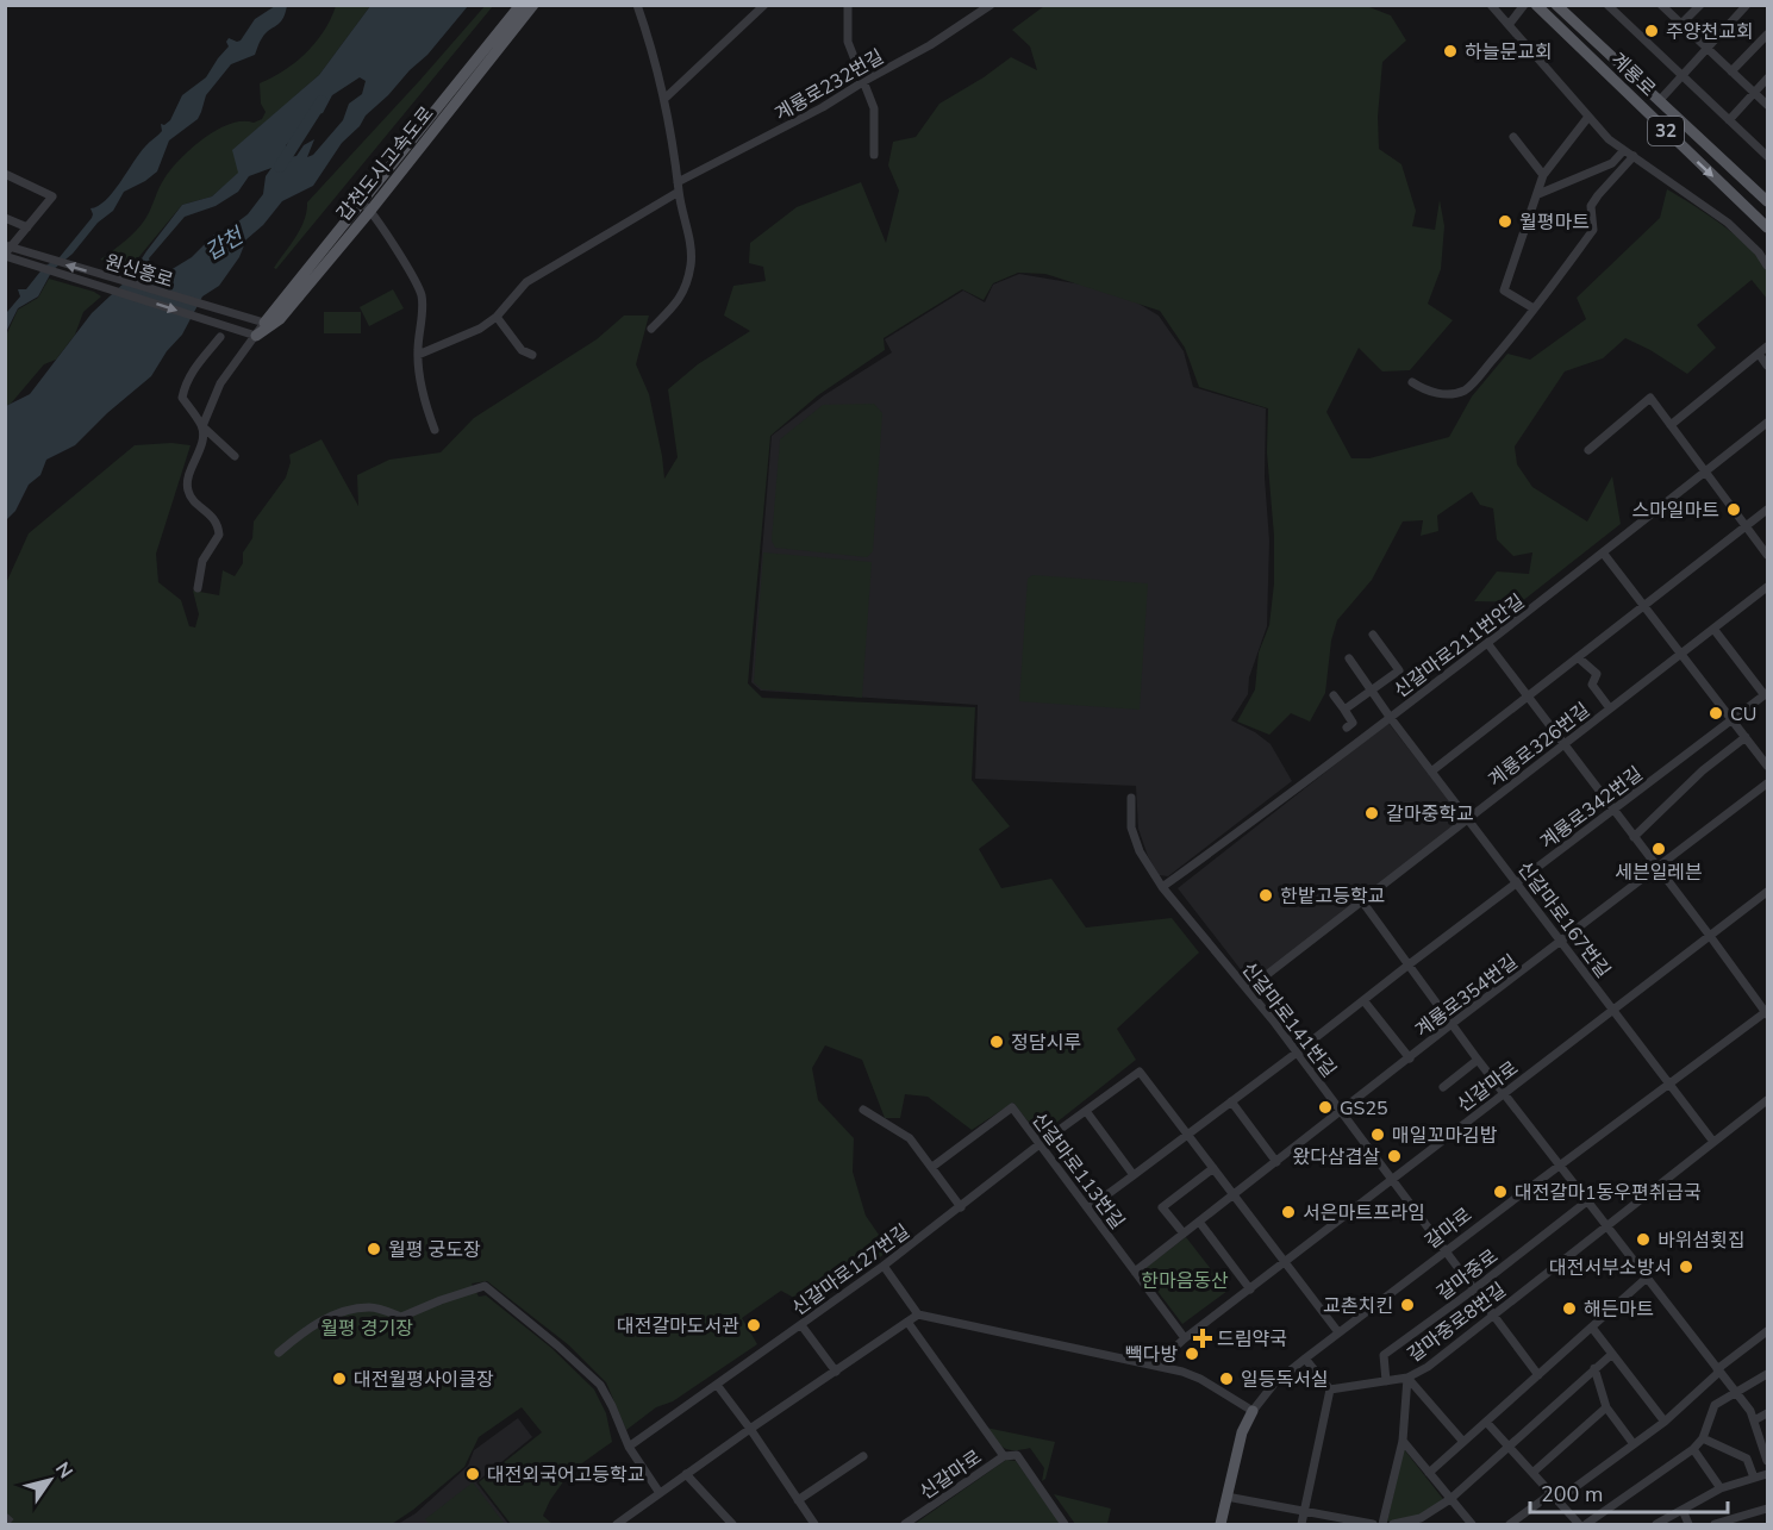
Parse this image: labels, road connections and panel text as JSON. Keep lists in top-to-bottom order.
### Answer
{
  "streets": {
    "main road": [
      "계룡로",
      "32",
      "갑천도시고속도로",
      "갈마로"
    ],
    "street": [
      "계룡로232번길",
      "원신흥로",
      "신갈마로211번안길",
      "계룡로326번길",
      "계룡로342번길",
      "신갈마로167번길",
      "계룡로354번길",
      "신갈마로141번길",
      "신갈마로",
      "신갈마로113번길",
      "신갈마로127번길",
      "갈마중로",
      "갈마중로8번길"
    ]
  },
  "crossings": [
    ["갑천도시고속도로", "원신흥로"],
    ["신갈마로211번안길", "신갈마로167번길"],
    ["신갈마로211번안길", "신갈마로141번길"],
    ["계룡로326번길", "신갈마로167번길"],
    ["계룡로326번길", "신갈마로141번길"],
    ["계룡로342번길", "신갈마로167번길"],
    ["계룡로342번길", "신갈마로141번길"],
    ["계룡로342번길", "신갈마로113번길"],
    ["계룡로342번길", "신갈마로127번길"],
    ["신갈마로167번길", "계룡로354번길"],
    ["신갈마로167번길", "신갈마로"],
    ["신갈마로167번길", "갈마로"],
    ["신갈마로167번길", "갈마중로8번길"],
    ["계룡로354번길", "신갈마로141번길"],
    ["계룡로354번길", "신갈마로113번길"],
    ["계룡로354번길", "신갈마로127번길"],
    ["신갈마로141번길", "신갈마로"],
    ["신갈마로141번길", "갈마로"],
    ["신갈마로141번길", "갈마중로"],
    ["신갈마로141번길", "갈마중로8번길"],
    ["신갈마로", "신갈마로113번길"],
    ["신갈마로", "신갈마로127번길"],
    ["신갈마로113번길", "신갈마로127번길"]
  ],
  "water": ["갑천"],
  "parks": ["한마음동산", "월평 경기장"],
  "places": {
    "other": [
      "주양천교회",
      "하늘문교회",
      "월평마트",
      "스마일마트",
      "CU",
      "갈마중학교",
      "세븐일레븐",
      "한밭고등학교",
      "정담시루",
      "GS25",
      "매일꼬마김밥",
      "왔다삼겹살",
      "대전갈마1동우편취급국",
      "서은마트프라임",
      "바위섬횟집",
      "월평 궁도장",
      "대전서부소방서",
      "교촌치킨",
      "해든마트",
      "대전갈마도서관",
      "빽다방",
      "대전월평사이클장",
      "일등독서실",
      "대전외국어고등학교"
    ],
    "health": ["드림약국"]
  },
  "scale_bar": "200 m",
  "north": "top right"
}
